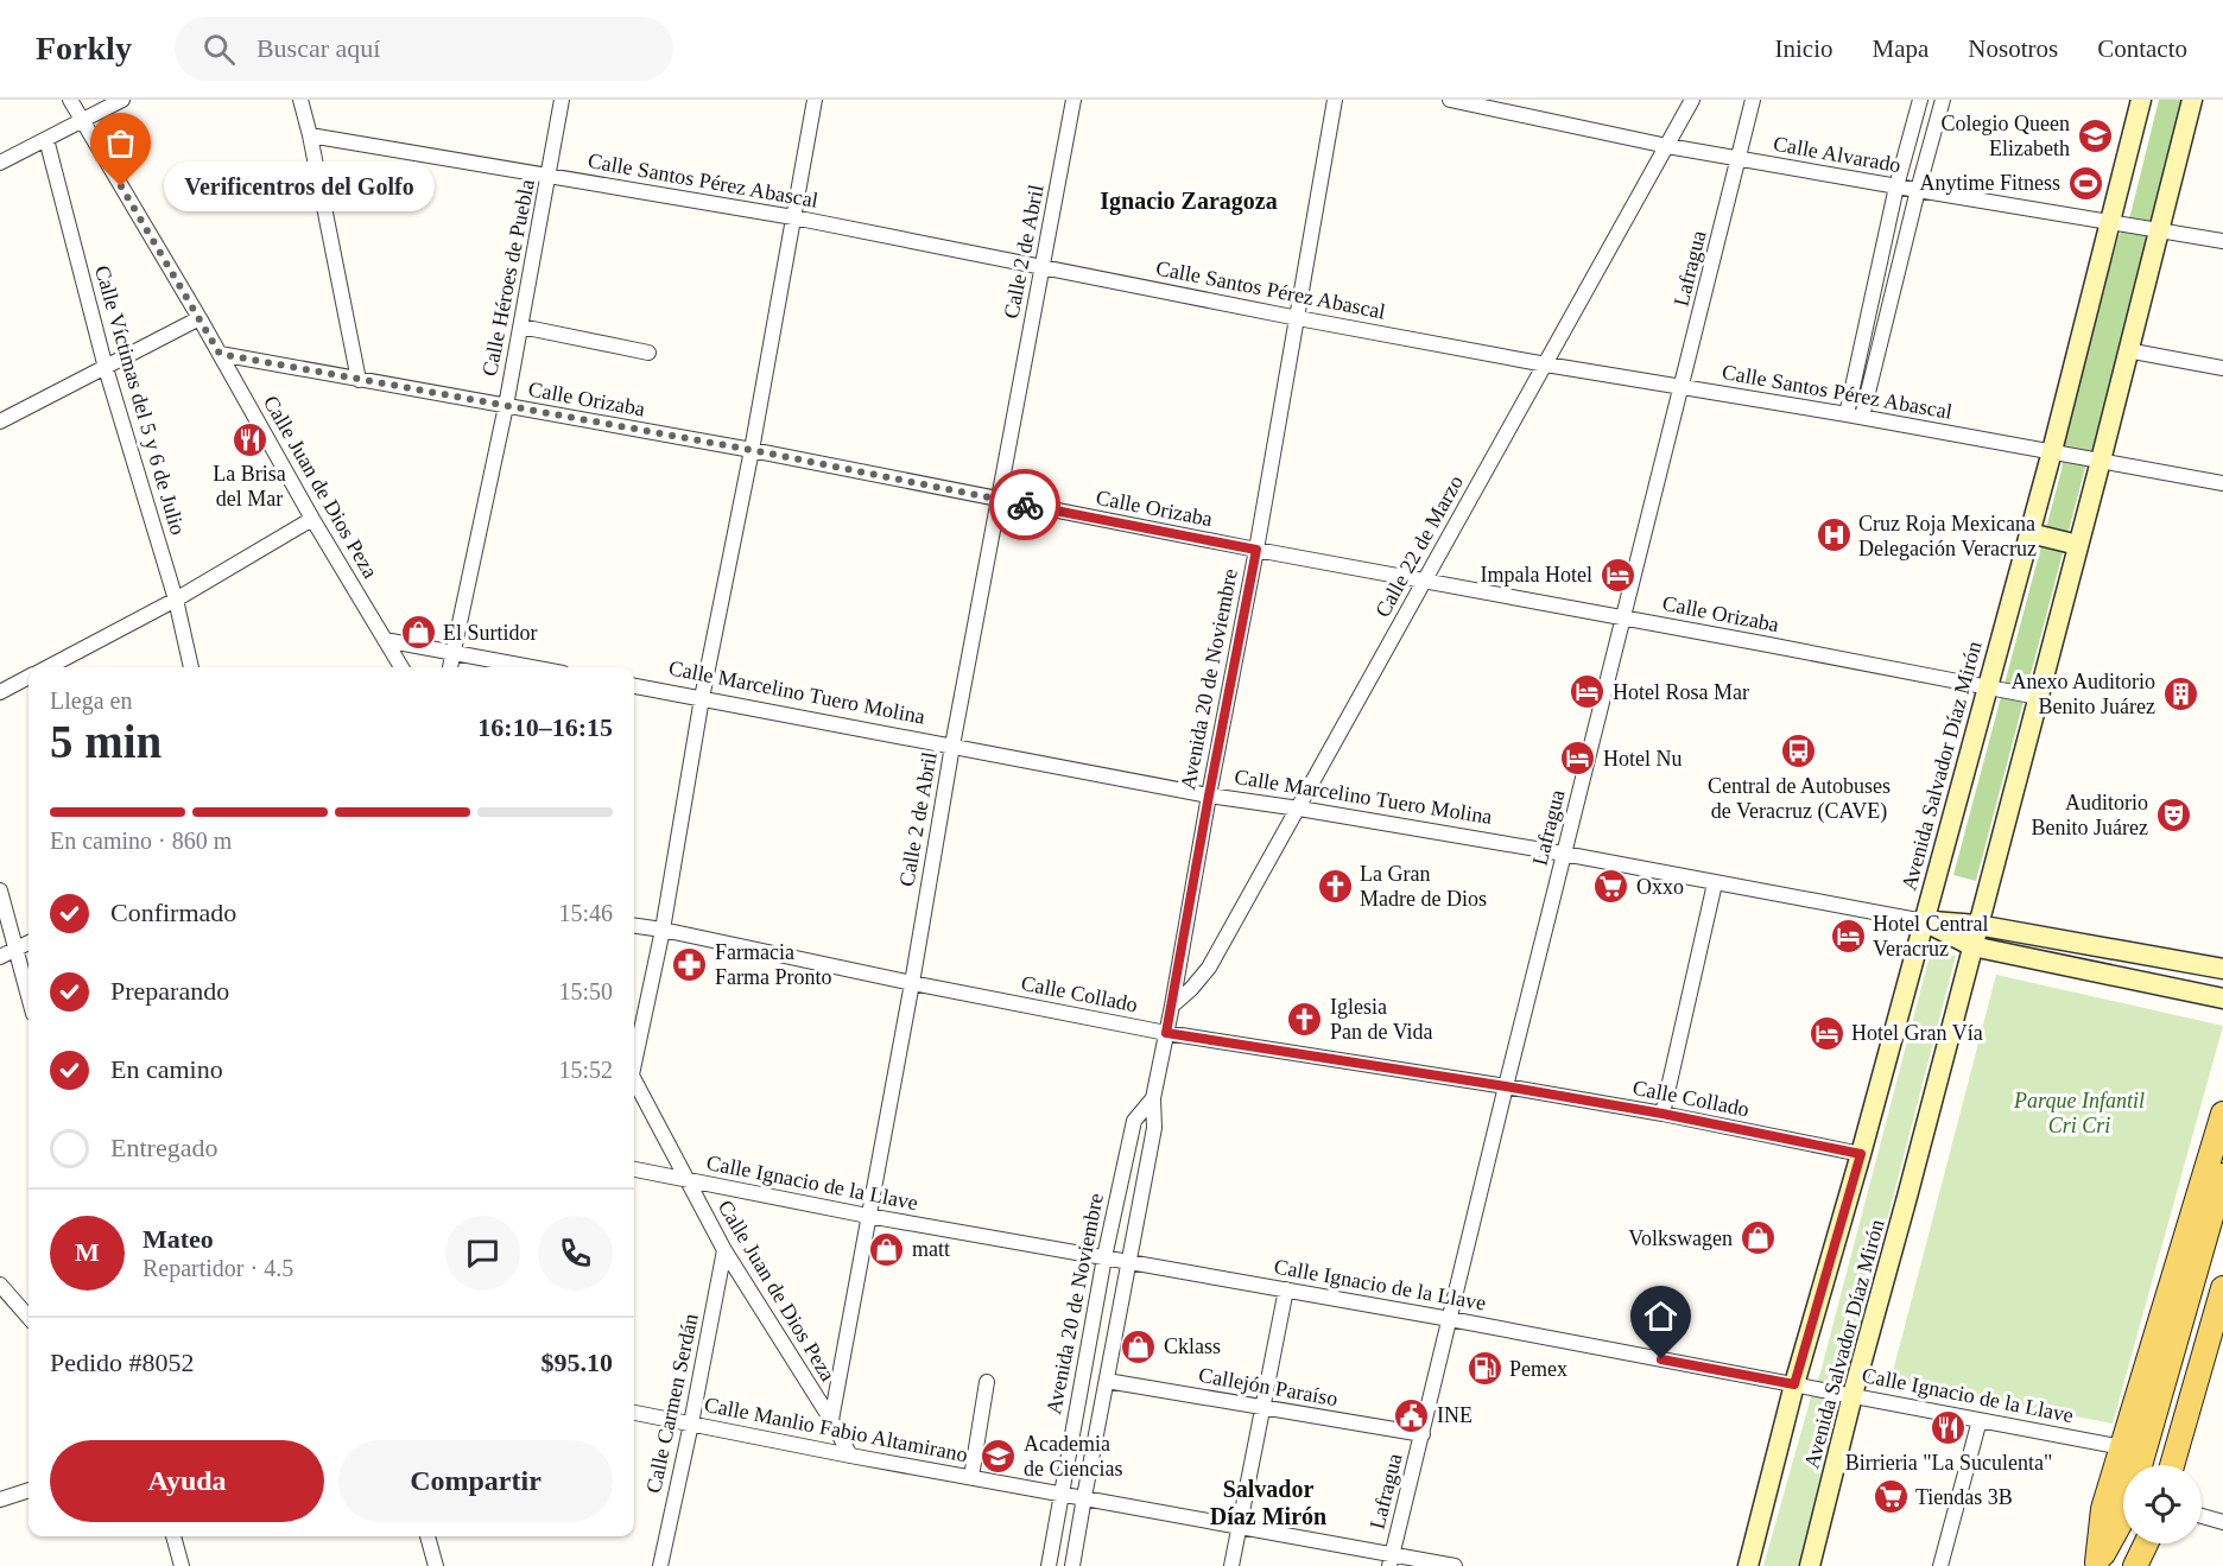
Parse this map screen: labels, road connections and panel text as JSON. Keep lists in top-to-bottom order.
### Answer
{
  "streets": {
    "main road": ["Calle Marcelino Tuero Molina", "Avenida Salvador Díaz Mirón"],
    "street": [
      "Calle Alvarado",
      "Calle Santos Pérez Abascal",
      "Calle 2 de Abril",
      "Lafragua",
      "Calle Héroes de Puebla",
      "Calle Orizaba",
      "Calle Víctimas del 5 y 6 de Julio",
      "Calle Juan de Dios Peza",
      "Calle 22 de Marzo",
      "Avenida 20 de Noviembre",
      "Calle Collado",
      "Calle Ignacio de la Llave",
      "Callejón Paraíso",
      "Calle Carmen Serdán",
      "Calle Manlio Fabio Altamirano"
    ]
  },
  "crossings": [
    ["Calle Alvarado", "Lafragua"],
    ["Calle Alvarado", "Calle 22 de Marzo"],
    ["Calle Alvarado", "Avenida Salvador Díaz Mirón"],
    ["Calle Santos Pérez Abascal", "Calle 2 de Abril"],
    ["Calle Santos Pérez Abascal", "Lafragua"],
    ["Calle Santos Pérez Abascal", "Calle Héroes de Puebla"],
    ["Calle Santos Pérez Abascal", "Calle 22 de Marzo"],
    ["Calle Santos Pérez Abascal", "Avenida 20 de Noviembre"],
    ["Calle Santos Pérez Abascal", "Avenida Salvador Díaz Mirón"],
    ["Calle 2 de Abril", "Calle Orizaba"],
    ["Calle 2 de Abril", "Calle Juan de Dios Peza"],
    ["Calle 2 de Abril", "Calle Marcelino Tuero Molina"],
    ["Calle 2 de Abril", "Calle Collado"],
    ["Calle 2 de Abril", "Calle Ignacio de la Llave"],
    ["Lafragua", "Calle Orizaba"],
    ["Lafragua", "Calle Marcelino Tuero Molina"],
    ["Lafragua", "Calle Collado"],
    ["Lafragua", "Calle Ignacio de la Llave"],
    ["Lafragua", "Callejón Paraíso"],
    ["Lafragua", "Calle Manlio Fabio Altamirano"],
    ["Calle Héroes de Puebla", "Calle Orizaba"],
    ["Calle Orizaba", "Calle Juan de Dios Peza"],
    ["Calle Orizaba", "Calle 22 de Marzo"],
    ["Calle Orizaba", "Avenida 20 de Noviembre"],
    ["Calle Orizaba", "Avenida Salvador Díaz Mirón"],
    ["Calle Juan de Dios Peza", "Calle Ignacio de la Llave"],
    ["Calle Juan de Dios Peza", "Calle Carmen Serdán"],
    ["Calle Juan de Dios Peza", "Calle Manlio Fabio Altamirano"],
    ["Calle 22 de Marzo", "Avenida 20 de Noviembre"],
    ["Calle 22 de Marzo", "Calle Marcelino Tuero Molina"],
    ["Avenida 20 de Noviembre", "Calle Marcelino Tuero Molina"],
    ["Avenida 20 de Noviembre", "Calle Collado"],
    ["Avenida 20 de Noviembre", "Calle Ignacio de la Llave"],
    ["Avenida 20 de Noviembre", "Callejón Paraíso"],
    ["Avenida 20 de Noviembre", "Calle Manlio Fabio Altamirano"],
    ["Calle Marcelino Tuero Molina", "Avenida Salvador Díaz Mirón"],
    ["Avenida Salvador Díaz Mirón", "Calle Collado"],
    ["Avenida Salvador Díaz Mirón", "Calle Ignacio de la Llave"],
    ["Calle Carmen Serdán", "Calle Manlio Fabio Altamirano"]
  ],
  "districts": ["Ignacio Zaragoza", "Salvador Díaz Mirón"],
  "parks": ["Parque Infantil Cri Cri"],
  "places": {
    "school or university": ["Colegio Queen Elizabeth", "Academia de Ciencias"],
    "sports": ["Anytime Fitness"],
    "other": ["Verificentros del Golfo"],
    "restaurant": ["La Brisa del Mar", "Birrieria \"La Suculenta\""],
    "hospital": ["Cruz Roja Mexicana Delegación Veracruz"],
    "hotel": [
      "Impala Hotel",
      "Hotel Rosa Mar",
      "Hotel Nu",
      "Hotel Central Veracruz",
      "Hotel Gran Vía"
    ],
    "shop": [
      "El Surtidor",
      "Volkswagen",
      "matt",
      "Cklass"
    ],
    "building": ["Anexo Auditorio Benito Juárez"],
    "bus stop": ["Central de Autobuses de Veracruz (CAVE)"],
    "theatre": ["Auditorio Benito Juárez"],
    "church": ["La Gran Madre de Dios", "Iglesia Pan de Vida"],
    "supermarket": ["Oxxo", "Tiendas 3B"],
    "pharmacy": ["Farmacia Farma Pronto"],
    "fuel station": ["Pemex"],
    "public building": ["INE"]
  },
  "page": {
    "header": "Forkly",
    "search": "Buscar aquí",
    "nav": [
      "Inicio",
      "Mapa",
      "Nosotros",
      "Contacto"
    ],
    "bubble": "Verificentros del Golfo",
    "heading": ["5 min", "Llega en", "16:10–16:15"],
    "panel": [
      "Mateo",
      "Repartidor · 4.5",
      "Pedido #8052",
      "$95.10"
    ],
    "bar": "En camino · 860 m",
    "list": [
      ["Confirmado", "15:46"],
      ["Preparando", "15:50"],
      ["En camino", "15:52"],
      "Entregado"
    ],
    "round": "M",
    "buttons": ["Ayuda", "Compartir"]
  }
}
